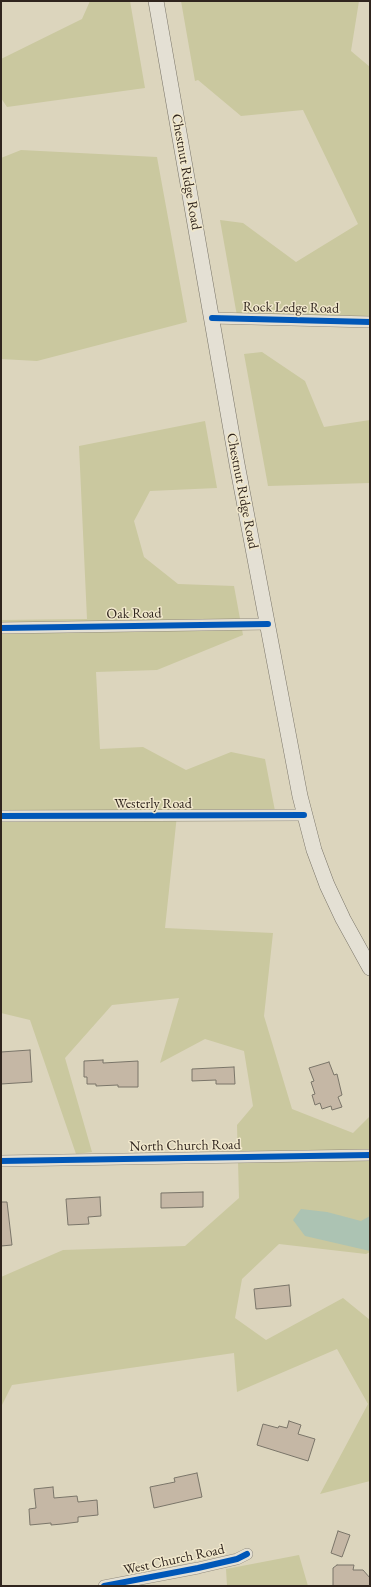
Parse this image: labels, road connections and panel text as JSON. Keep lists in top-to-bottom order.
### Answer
{
  "streets": {
    "main road": ["Chestnut Ridge Road"],
    "street": [
      "Rock Ledge Road",
      "Oak Road",
      "Westerly Road",
      "North Church Road",
      "West Church Road"
    ]
  },
  "crossings": [
    ["Chestnut Ridge Road", "Rock Ledge Road"],
    ["Chestnut Ridge Road", "Oak Road"],
    ["Chestnut Ridge Road", "Westerly Road"]
  ]
}
